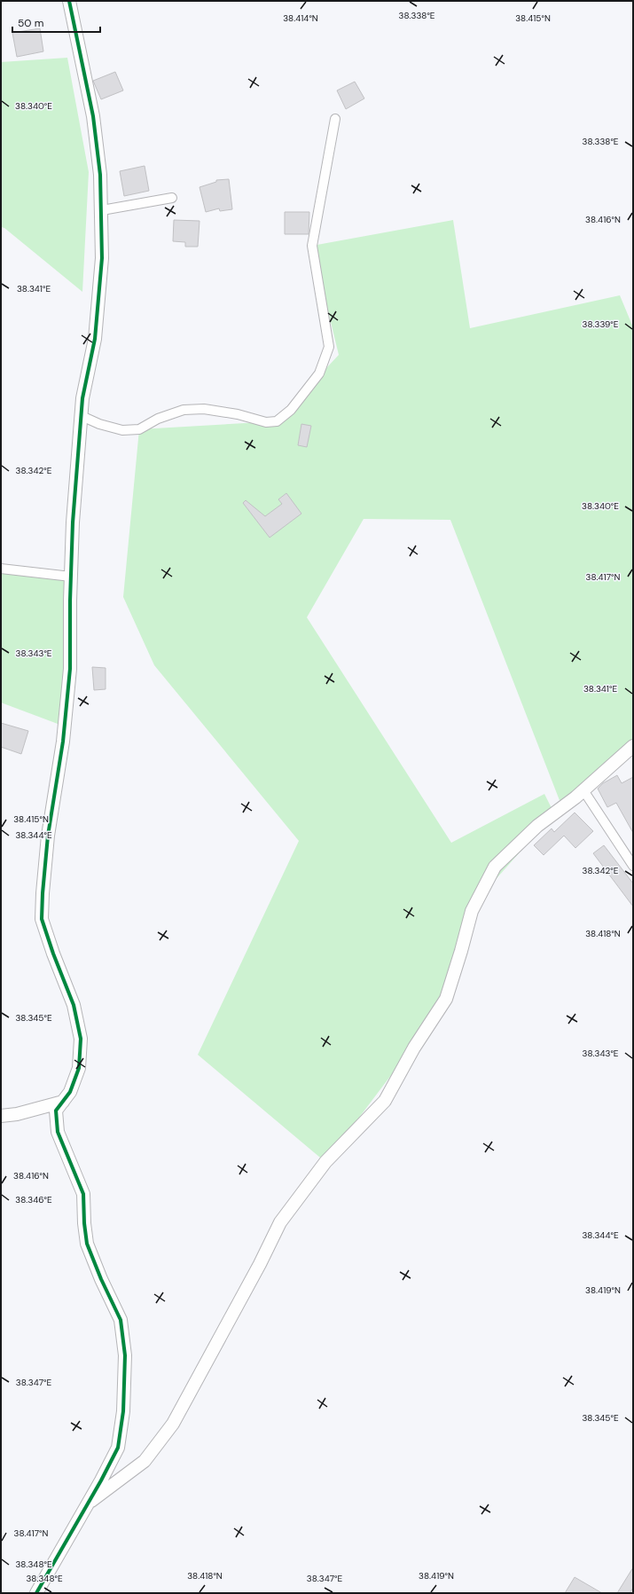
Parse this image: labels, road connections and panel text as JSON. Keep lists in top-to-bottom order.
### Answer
{
  "scale_bar": "50 m",
  "coordinates": [
    "38.338°E",
    "38.414°N",
    "38.415°N",
    "38.340°E",
    "38.416°N",
    "38.341°E",
    "38.339°E",
    "38.342°E",
    "38.417°N",
    "38.343°E",
    "38.344°E",
    "38.418°N",
    "38.345°E",
    "38.346°E",
    "38.419°N",
    "38.347°E",
    "38.348°E"
  ]
}
